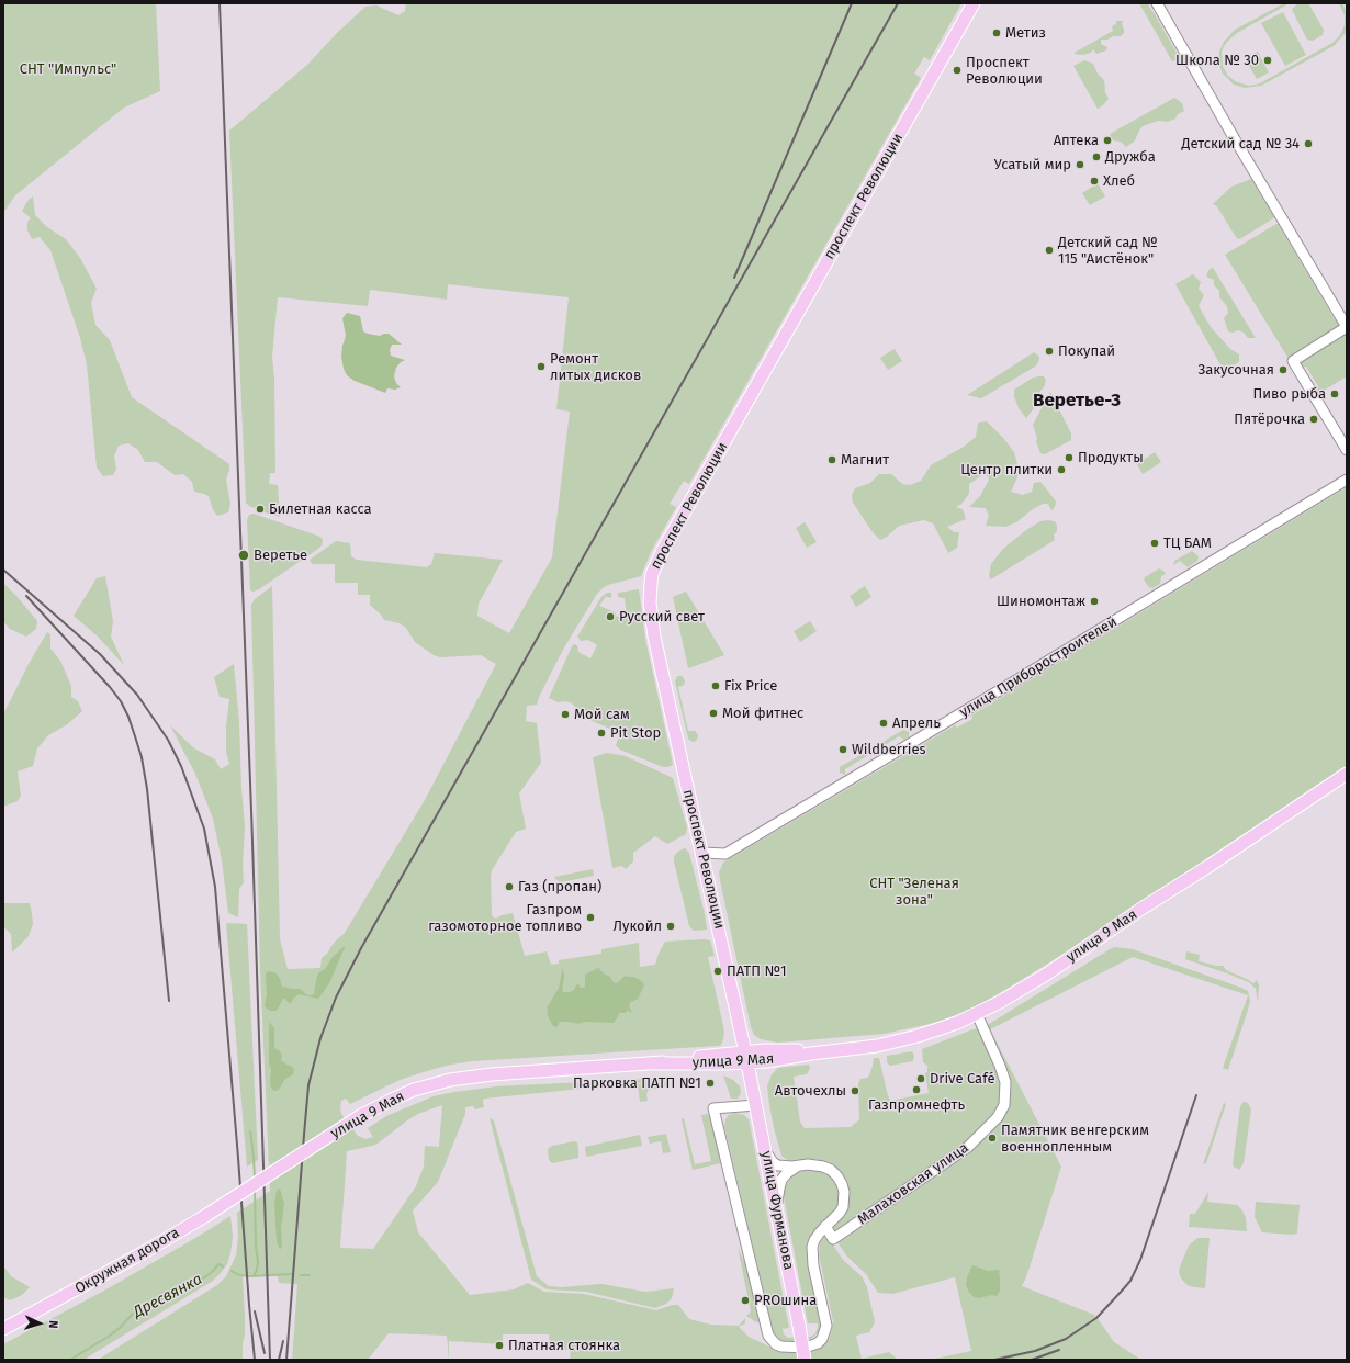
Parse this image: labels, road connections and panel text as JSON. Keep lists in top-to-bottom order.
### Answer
{
  "streets": {
    "main road": [
      "проспект Революции",
      "улица 9 Мая",
      "улица Фурманова",
      "Окружная дорога"
    ],
    "street": ["улица Приборостроителей", "Малаховская улица"]
  },
  "crossings": [
    ["проспект Революции", "улица Приборостроителей"],
    ["проспект Революции", "улица 9 Мая"],
    ["проспект Революции", "улица Фурманова"],
    ["улица 9 Мая", "Малаховская улица"],
    ["улица 9 Мая", "улица Фурманова"],
    ["улица 9 Мая", "Окружная дорога"]
  ],
  "districts": ["Веретье-3"],
  "water": ["Дресвянка"],
  "parks": ["СНТ \"Импульс\"", "СНТ \"Зеленая зона\""],
  "places": [
    "Метиз",
    "Школа № 30",
    "Проспект Революции",
    "Аптека",
    "Детский сад № 34",
    "Дружба",
    "Усатый мир",
    "Хлеб",
    "Детский сад № 115 \"Аистёнок\"",
    "Покупай",
    "Ремонт литых дисков",
    "Закусочная",
    "Пиво рыба",
    "Пятёрочка",
    "Продукты",
    "Магнит",
    "Центр плитки",
    "Билетная касса",
    "ТЦ БАМ",
    "Веретье",
    "Шиномонтаж",
    "Русский свет",
    "Fix Price",
    "Мой фитнес",
    "Мой сам",
    "Апрель",
    "Pit Stop",
    "Wildberries",
    "Газ (пропан)",
    "Газпром газомоторное топливо",
    "Лукойл",
    "ПАТП №1",
    "Drive Café",
    "Парковка ПАТП №1",
    "Газпромнефть",
    "Авточехлы",
    "Памятник венгерским военнопленным",
    "PROшина",
    "Платная стоянка"
  ],
  "north": "right"
}
